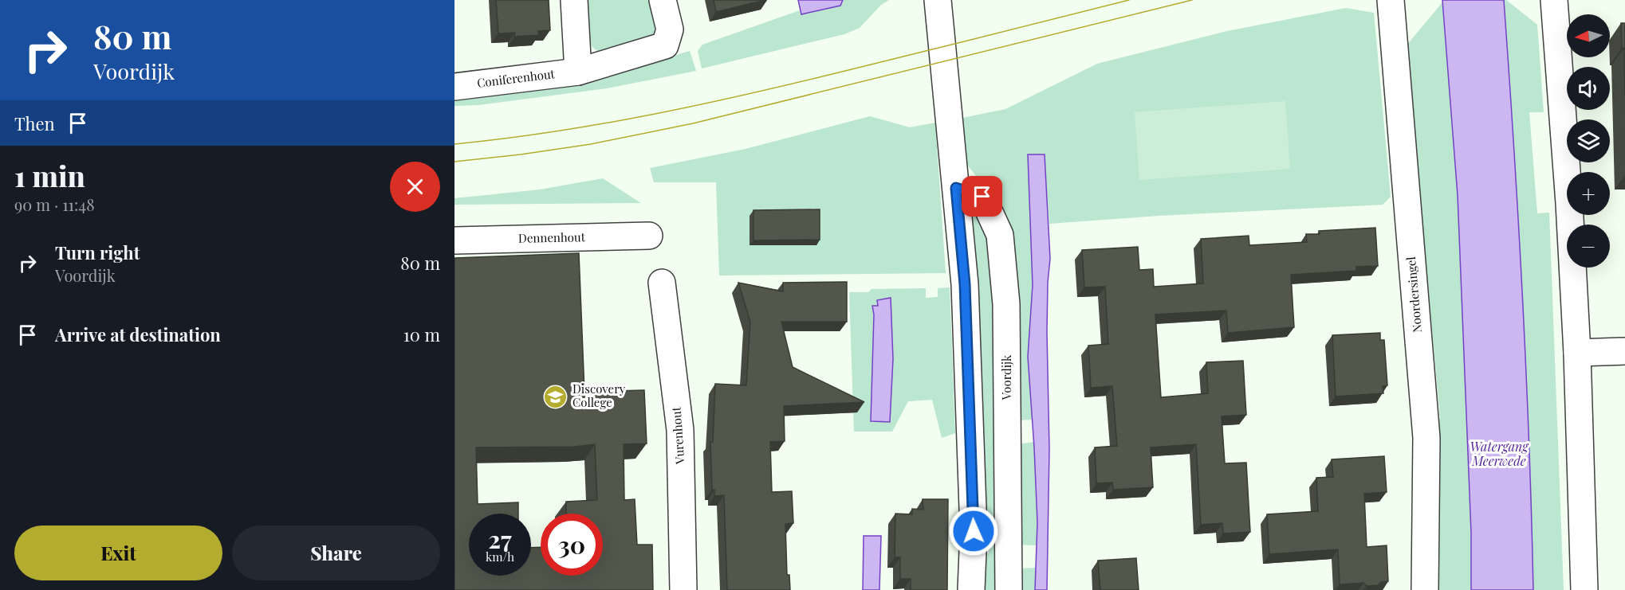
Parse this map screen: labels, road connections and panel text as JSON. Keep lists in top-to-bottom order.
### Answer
{
  "streets": {
    "street": [
      "Coniferenhout",
      "Dennenhout",
      "Noordersingel",
      "Voordijk",
      "Vurenhout"
    ]
  },
  "water": ["Watergang Meerwede"],
  "places": {
    "school or university": ["Discovery College"]
  },
  "north": "left",
  "page": {
    "turn": ["80 m", "Voordijk"],
    "map_buttons": ["+", "−"],
    "then": "Then",
    "heading": ["1 min", "90 m · 11:48"],
    "list": [
      {
        "name": "Turn right",
        "note": "Voordijk",
        "value": "80 m"
      },
      {
        "name": "Arrive at destination",
        "value": "10 m"
      }
    ],
    "speed": "27 km/h",
    "limit": "30",
    "buttons": ["Exit", "Share"]
  }
}
